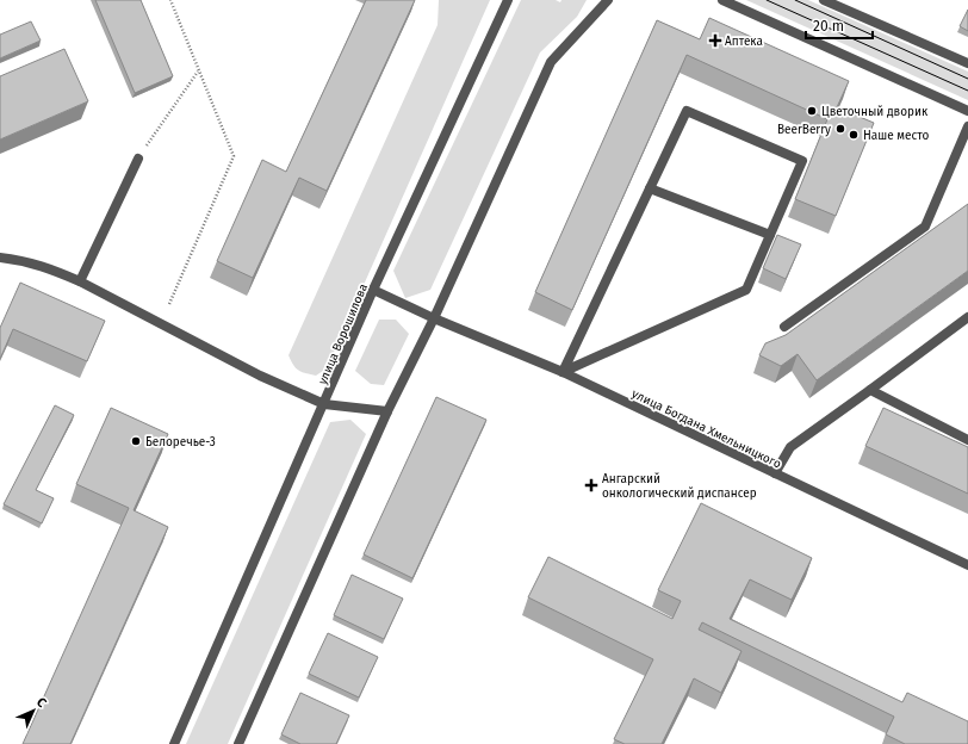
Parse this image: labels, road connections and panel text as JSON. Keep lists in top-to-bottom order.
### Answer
{
  "streets": {
    "street": ["улица Ворошилова", "улица Богдана Хмельницкого"]
  },
  "crossings": [
    ["улица Ворошилова", "улица Богдана Хмельницкого"]
  ],
  "places": {
    "health": ["Аптека", "Ангарский онкологический диспансер"],
    "other": [
      "Цветочный дворик",
      "BeerBerry",
      "Наше место",
      "Белоречье-3"
    ]
  },
  "scale_bar": "20 m",
  "north": "top right"
}
